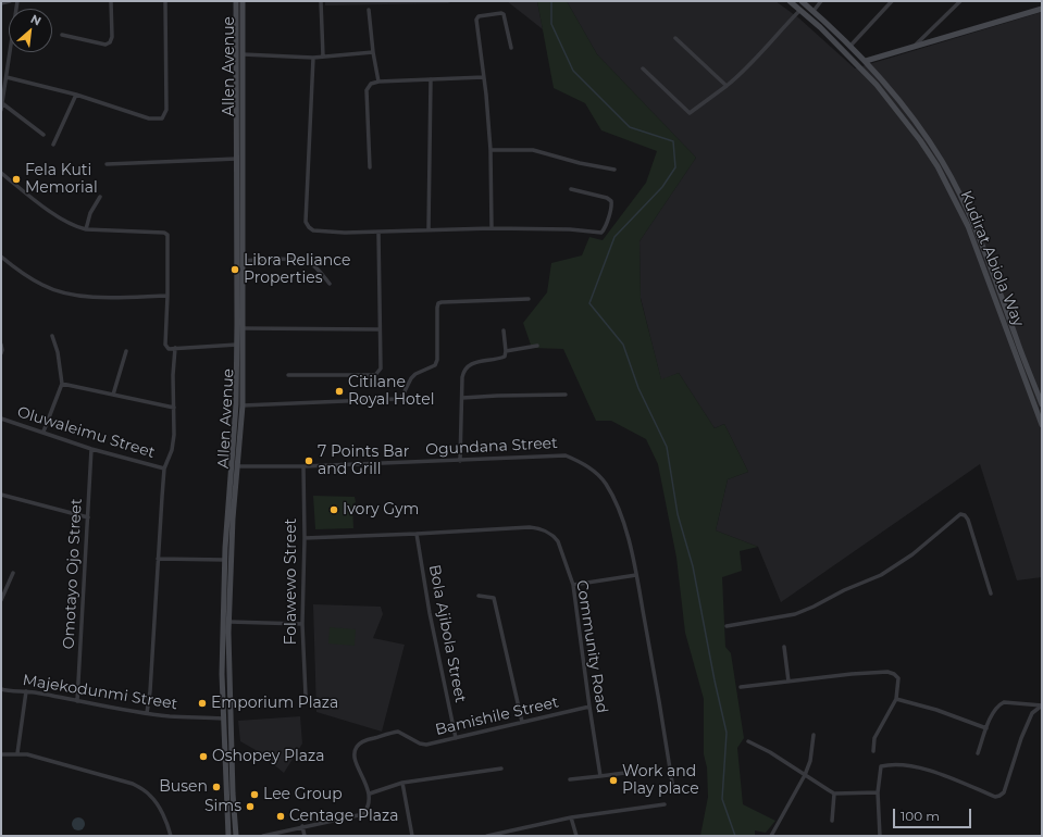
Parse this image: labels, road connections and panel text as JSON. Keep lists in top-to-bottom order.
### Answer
{
  "streets": {
    "main road": ["Allen Avenue", "Kudirat Abiola Way"],
    "street": [
      "Oluwaleimu Street",
      "Ogundana Street",
      "Omotayo Ojo Street",
      "Folawewo Street",
      "Bola Ajibola Street",
      "Community Road",
      "Majekodunmi Street",
      "Bamishile Street"
    ]
  },
  "crossings": [
    ["Allen Avenue", "Ogundana Street"],
    ["Allen Avenue", "Majekodunmi Street"],
    ["Oluwaleimu Street", "Omotayo Ojo Street"],
    ["Ogundana Street", "Folawewo Street"],
    ["Omotayo Ojo Street", "Majekodunmi Street"],
    ["Folawewo Street", "Community Road"],
    ["Bola Ajibola Street", "Community Road"],
    ["Bola Ajibola Street", "Bamishile Street"],
    ["Community Road", "Bamishile Street"]
  ],
  "places": [
    "Fela Kuti Memorial",
    "Libra Reliance Properties",
    "Citilane Royal Hotel",
    "7 Points Bar and Grill",
    "Ivory Gym",
    "Emporium Plaza",
    "Oshopey Plaza",
    "Work and Play place",
    "Busen",
    "Lee Group",
    "Sims",
    "Centage Plaza"
  ],
  "scale_bar": "100 m",
  "north": "top right"
}
